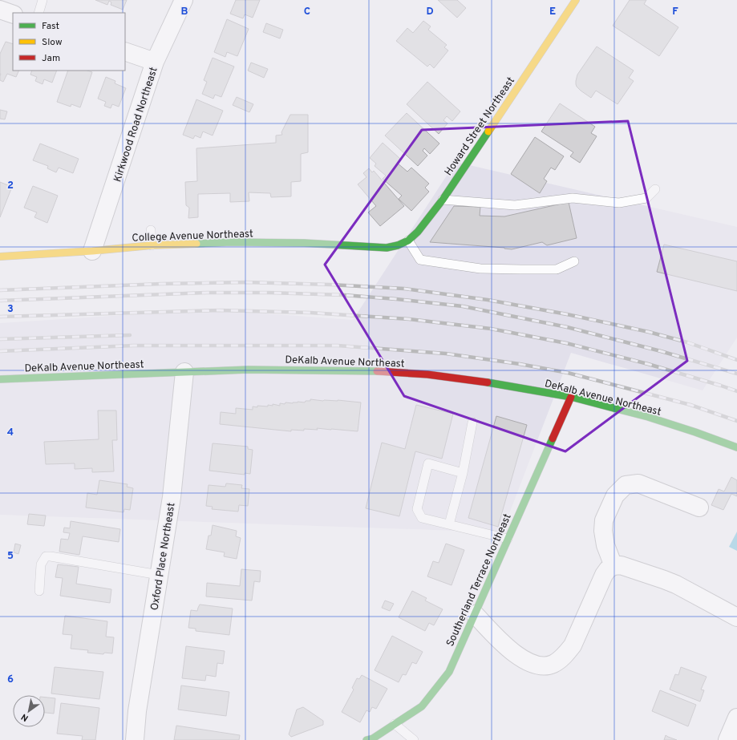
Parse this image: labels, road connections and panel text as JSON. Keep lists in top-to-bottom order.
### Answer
{
  "streets": {
    "street": [
      "Kirkwood Road Northeast",
      "Howard Street Northeast",
      "College Avenue Northeast",
      "DeKalb Avenue Northeast",
      "Oxford Place Northeast",
      "Southerland Terrace Northeast"
    ]
  },
  "crossings": [
    ["Kirkwood Road Northeast", "College Avenue Northeast"],
    ["Howard Street Northeast", "College Avenue Northeast"],
    ["DeKalb Avenue Northeast", "Oxford Place Northeast"],
    ["DeKalb Avenue Northeast", "Southerland Terrace Northeast"]
  ],
  "legend": ["Fast", "Slow", "Jam"],
  "north": "bottom left",
  "grid": {
    "columns": [
      "B",
      "C",
      "D",
      "E",
      "F"
    ],
    "rows": [
      "2",
      "3",
      "4",
      "5",
      "6"
    ]
  }
}
